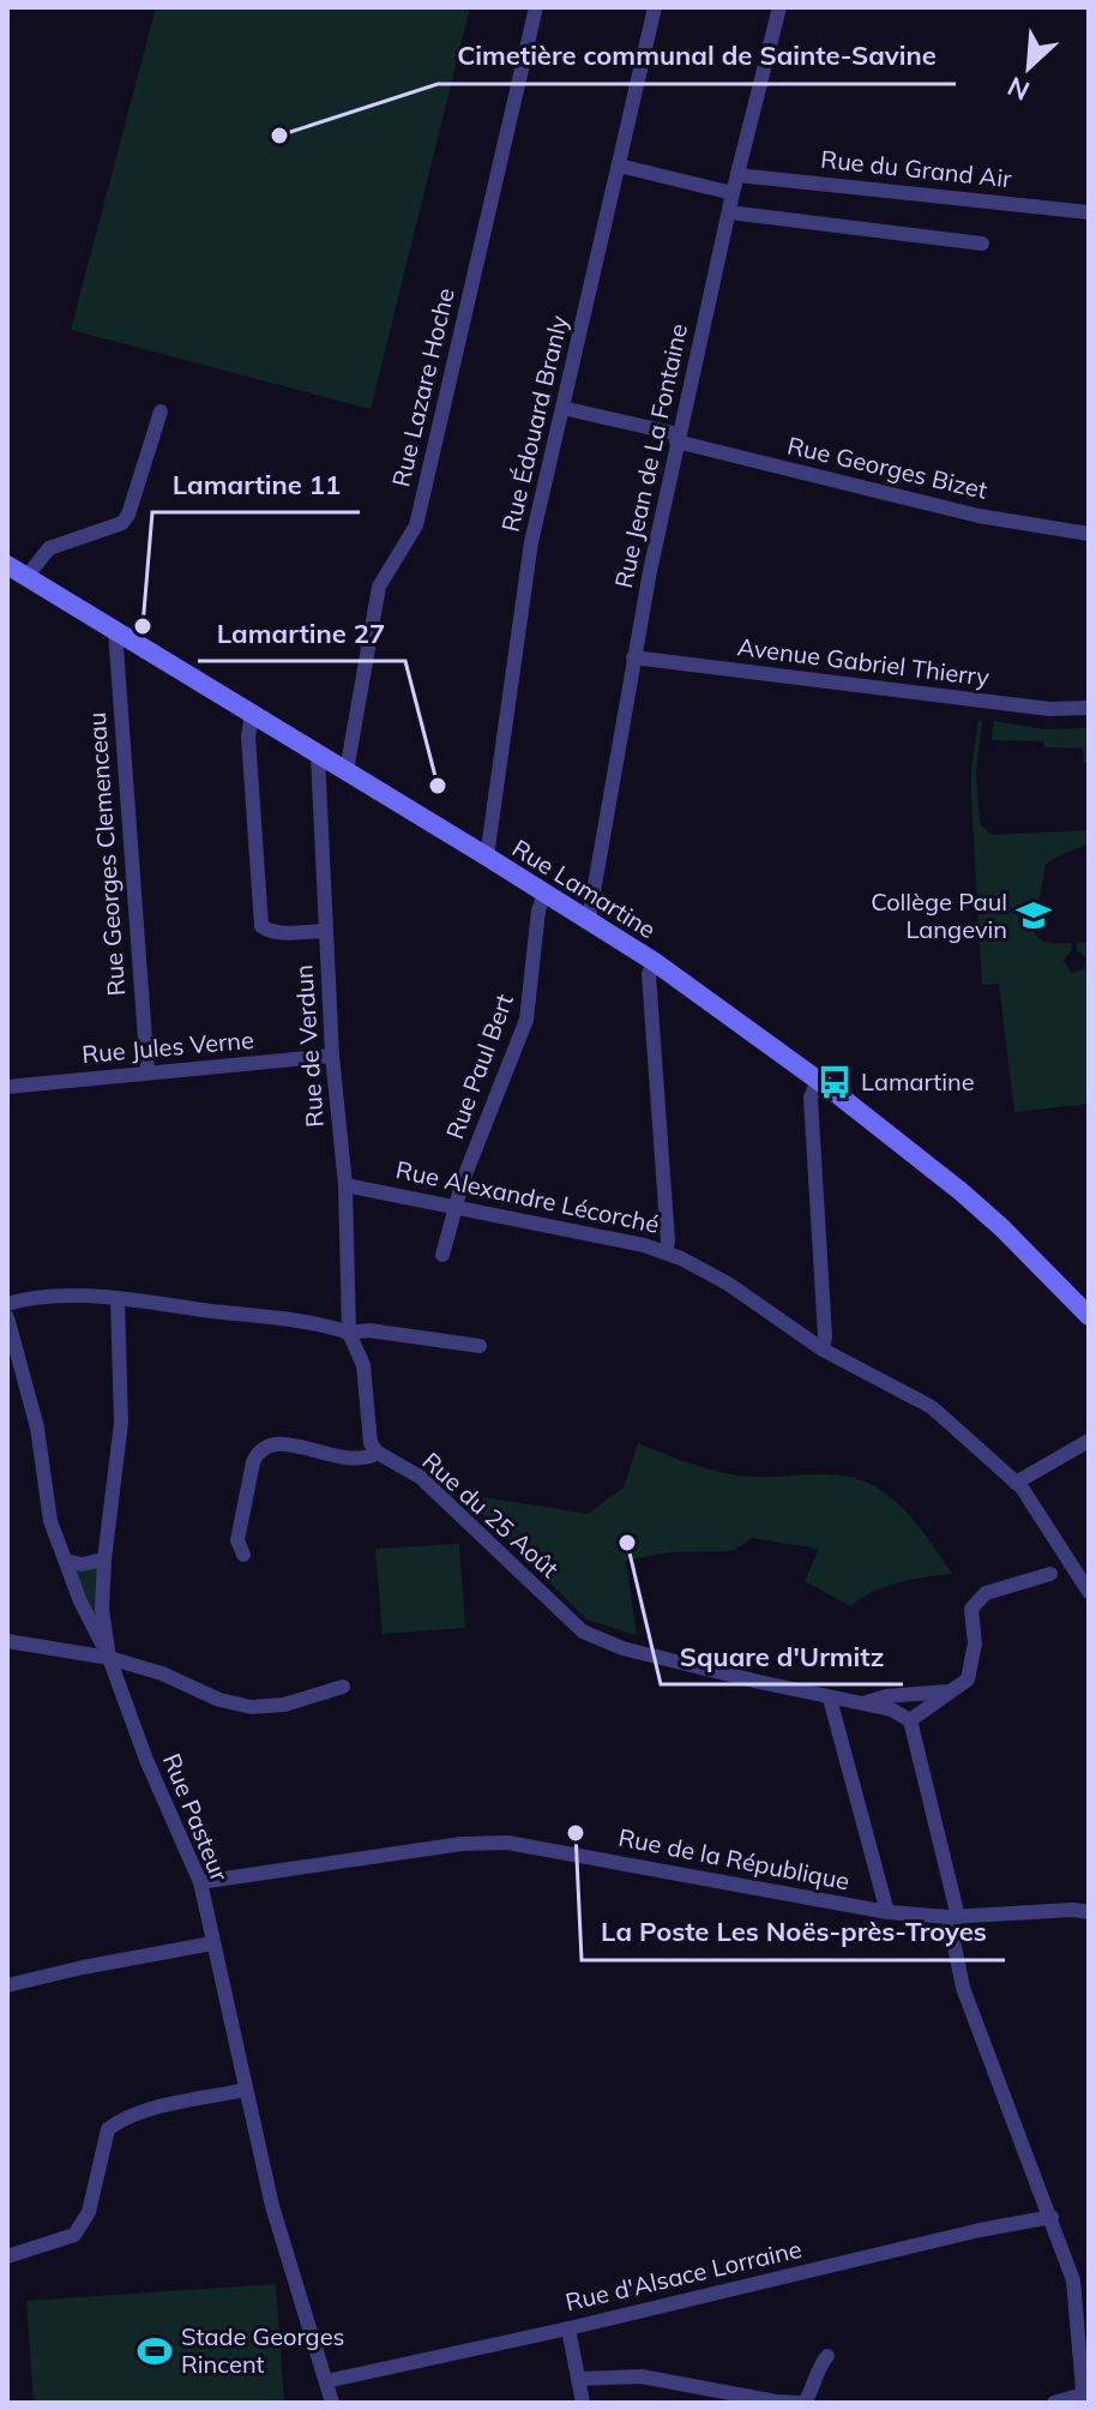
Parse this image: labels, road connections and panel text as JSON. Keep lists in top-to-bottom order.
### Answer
{
  "streets": {
    "street": [
      "Rue du Grand Air",
      "Rue Lazare Hoche",
      "Rue Édouard Branly",
      "Rue Jean de La Fontaine",
      "Rue Georges Bizet",
      "Avenue Gabriel Thierry",
      "Rue Georges Clemenceau",
      "Rue Lamartine",
      "Rue de Verdun",
      "Rue Jules Verne",
      "Rue Paul Bert",
      "Rue Alexandre Lécorché",
      "Rue du 25 Août",
      "Rue Pasteur",
      "Rue de la République",
      "Rue d'Alsace Lorraine"
    ]
  },
  "crossings": [
    ["Rue du Grand Air", "Rue Jean de La Fontaine"],
    ["Rue Lazare Hoche", "Rue Lamartine"],
    ["Rue Édouard Branly", "Rue Georges Bizet"],
    ["Rue Édouard Branly", "Rue Lamartine"],
    ["Rue Jean de La Fontaine", "Rue Georges Bizet"],
    ["Rue Jean de La Fontaine", "Avenue Gabriel Thierry"],
    ["Rue Jean de La Fontaine", "Rue Lamartine"],
    ["Rue Georges Clemenceau", "Rue Lamartine"],
    ["Rue Georges Clemenceau", "Rue Jules Verne"],
    ["Rue Lamartine", "Rue de Verdun"],
    ["Rue Lamartine", "Rue Paul Bert"],
    ["Rue de Verdun", "Rue Jules Verne"],
    ["Rue de Verdun", "Rue Alexandre Lécorché"],
    ["Rue Paul Bert", "Rue Alexandre Lécorché"],
    ["Rue Pasteur", "Rue de la République"],
    ["Rue Pasteur", "Rue d'Alsace Lorraine"]
  ],
  "places": {
    "other": [
      "Cimetière communal de Sainte-Savine",
      "Lamartine 11",
      "Lamartine 27",
      "Square d'Urmitz",
      "La Poste Les Noës-près-Troyes"
    ],
    "school or university": ["Collège Paul Langevin"],
    "bus stop": ["Lamartine"],
    "sports": ["Stade Georges Rincent"]
  },
  "north": "bottom left"
}
